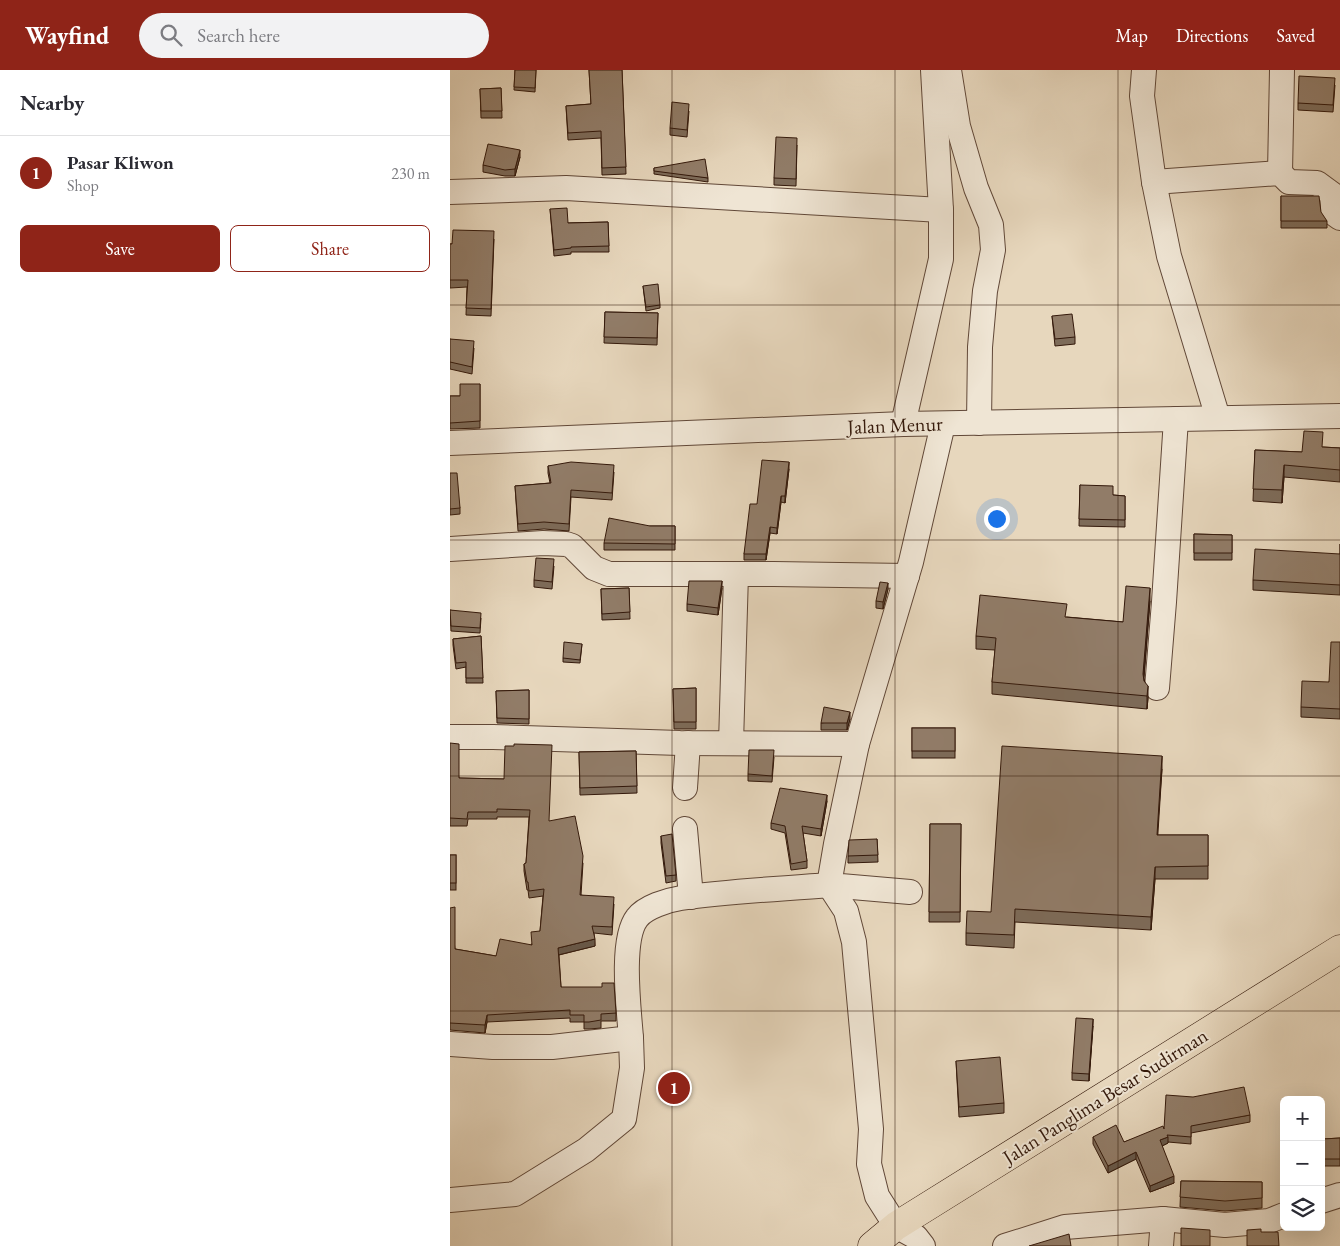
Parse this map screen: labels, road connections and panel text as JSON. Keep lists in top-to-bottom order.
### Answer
{
  "streets": {
    "main road": ["Jalan Panglima Besar Sudirman"],
    "street": ["Jalan Menur"]
  },
  "page": {
    "header": "Wayfind",
    "search": "Search here",
    "nav": ["Map", "Directions", "Saved"],
    "heading": "Nearby",
    "list": [
      {
        "mark": "1",
        "name": "Pasar Kliwon",
        "note": "Shop",
        "value": "230 m"
      }
    ],
    "buttons": ["Save", "Share"],
    "pins": "1",
    "map_buttons": ["+", "−"]
  }
}
